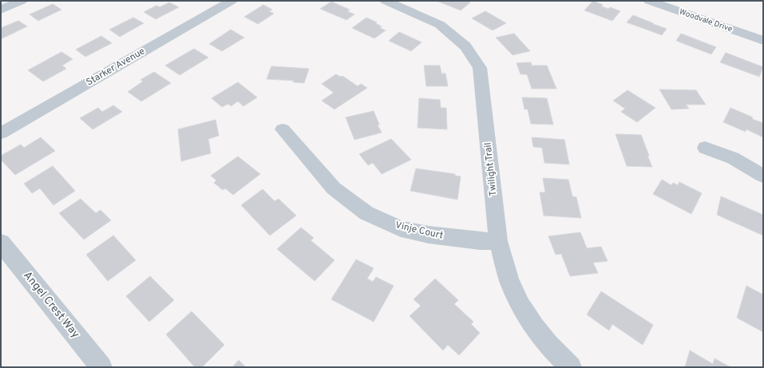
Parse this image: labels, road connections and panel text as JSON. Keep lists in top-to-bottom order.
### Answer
{
  "streets": {
    "street": [
      "Woodvale Drive",
      "Starker Avenue",
      "Twilight Trail",
      "Vinje Court",
      "Angel Crest Way"
    ]
  },
  "crossings": [
    ["Twilight Trail", "Vinje Court"]
  ]
}
